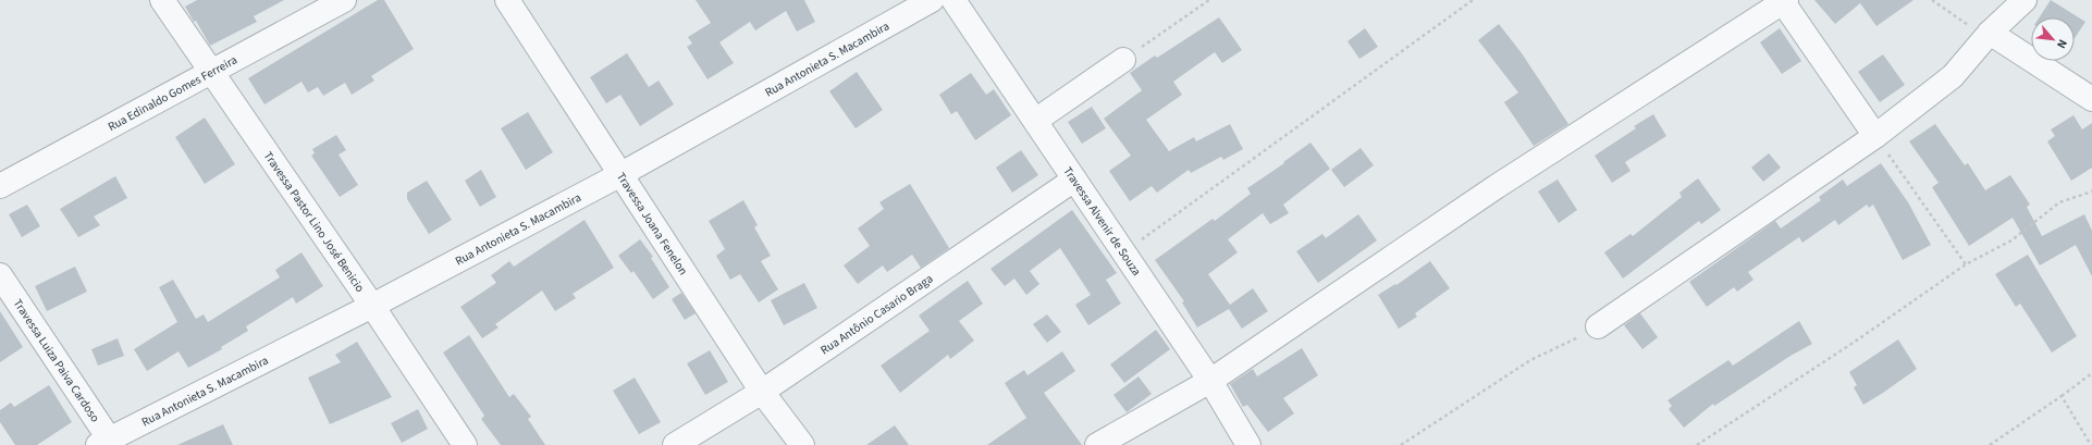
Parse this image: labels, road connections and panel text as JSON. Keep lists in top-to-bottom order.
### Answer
{
  "streets": {
    "street": [
      "Rua Antonieta S. Macambira",
      "Rua Edinaldo Gomes Ferreira",
      "Travessa Pastor Lino José Benicio",
      "Travessa Alvenir de Souza",
      "Travessa Joana Fenelon",
      "Rua Antônio Casario Braga",
      "Travessa Luiza Paiva Cardoso"
    ]
  },
  "crossings": [
    ["Rua Antonieta S. Macambira", "Travessa Pastor Lino José Benicio"],
    ["Rua Antonieta S. Macambira", "Travessa Joana Fenelon"],
    ["Rua Antonieta S. Macambira", "Travessa Luiza Paiva Cardoso"],
    ["Rua Edinaldo Gomes Ferreira", "Travessa Pastor Lino José Benicio"],
    ["Travessa Alvenir de Souza", "Rua Antônio Casario Braga"],
    ["Travessa Joana Fenelon", "Rua Antônio Casario Braga"]
  ],
  "north": "bottom right"
}
